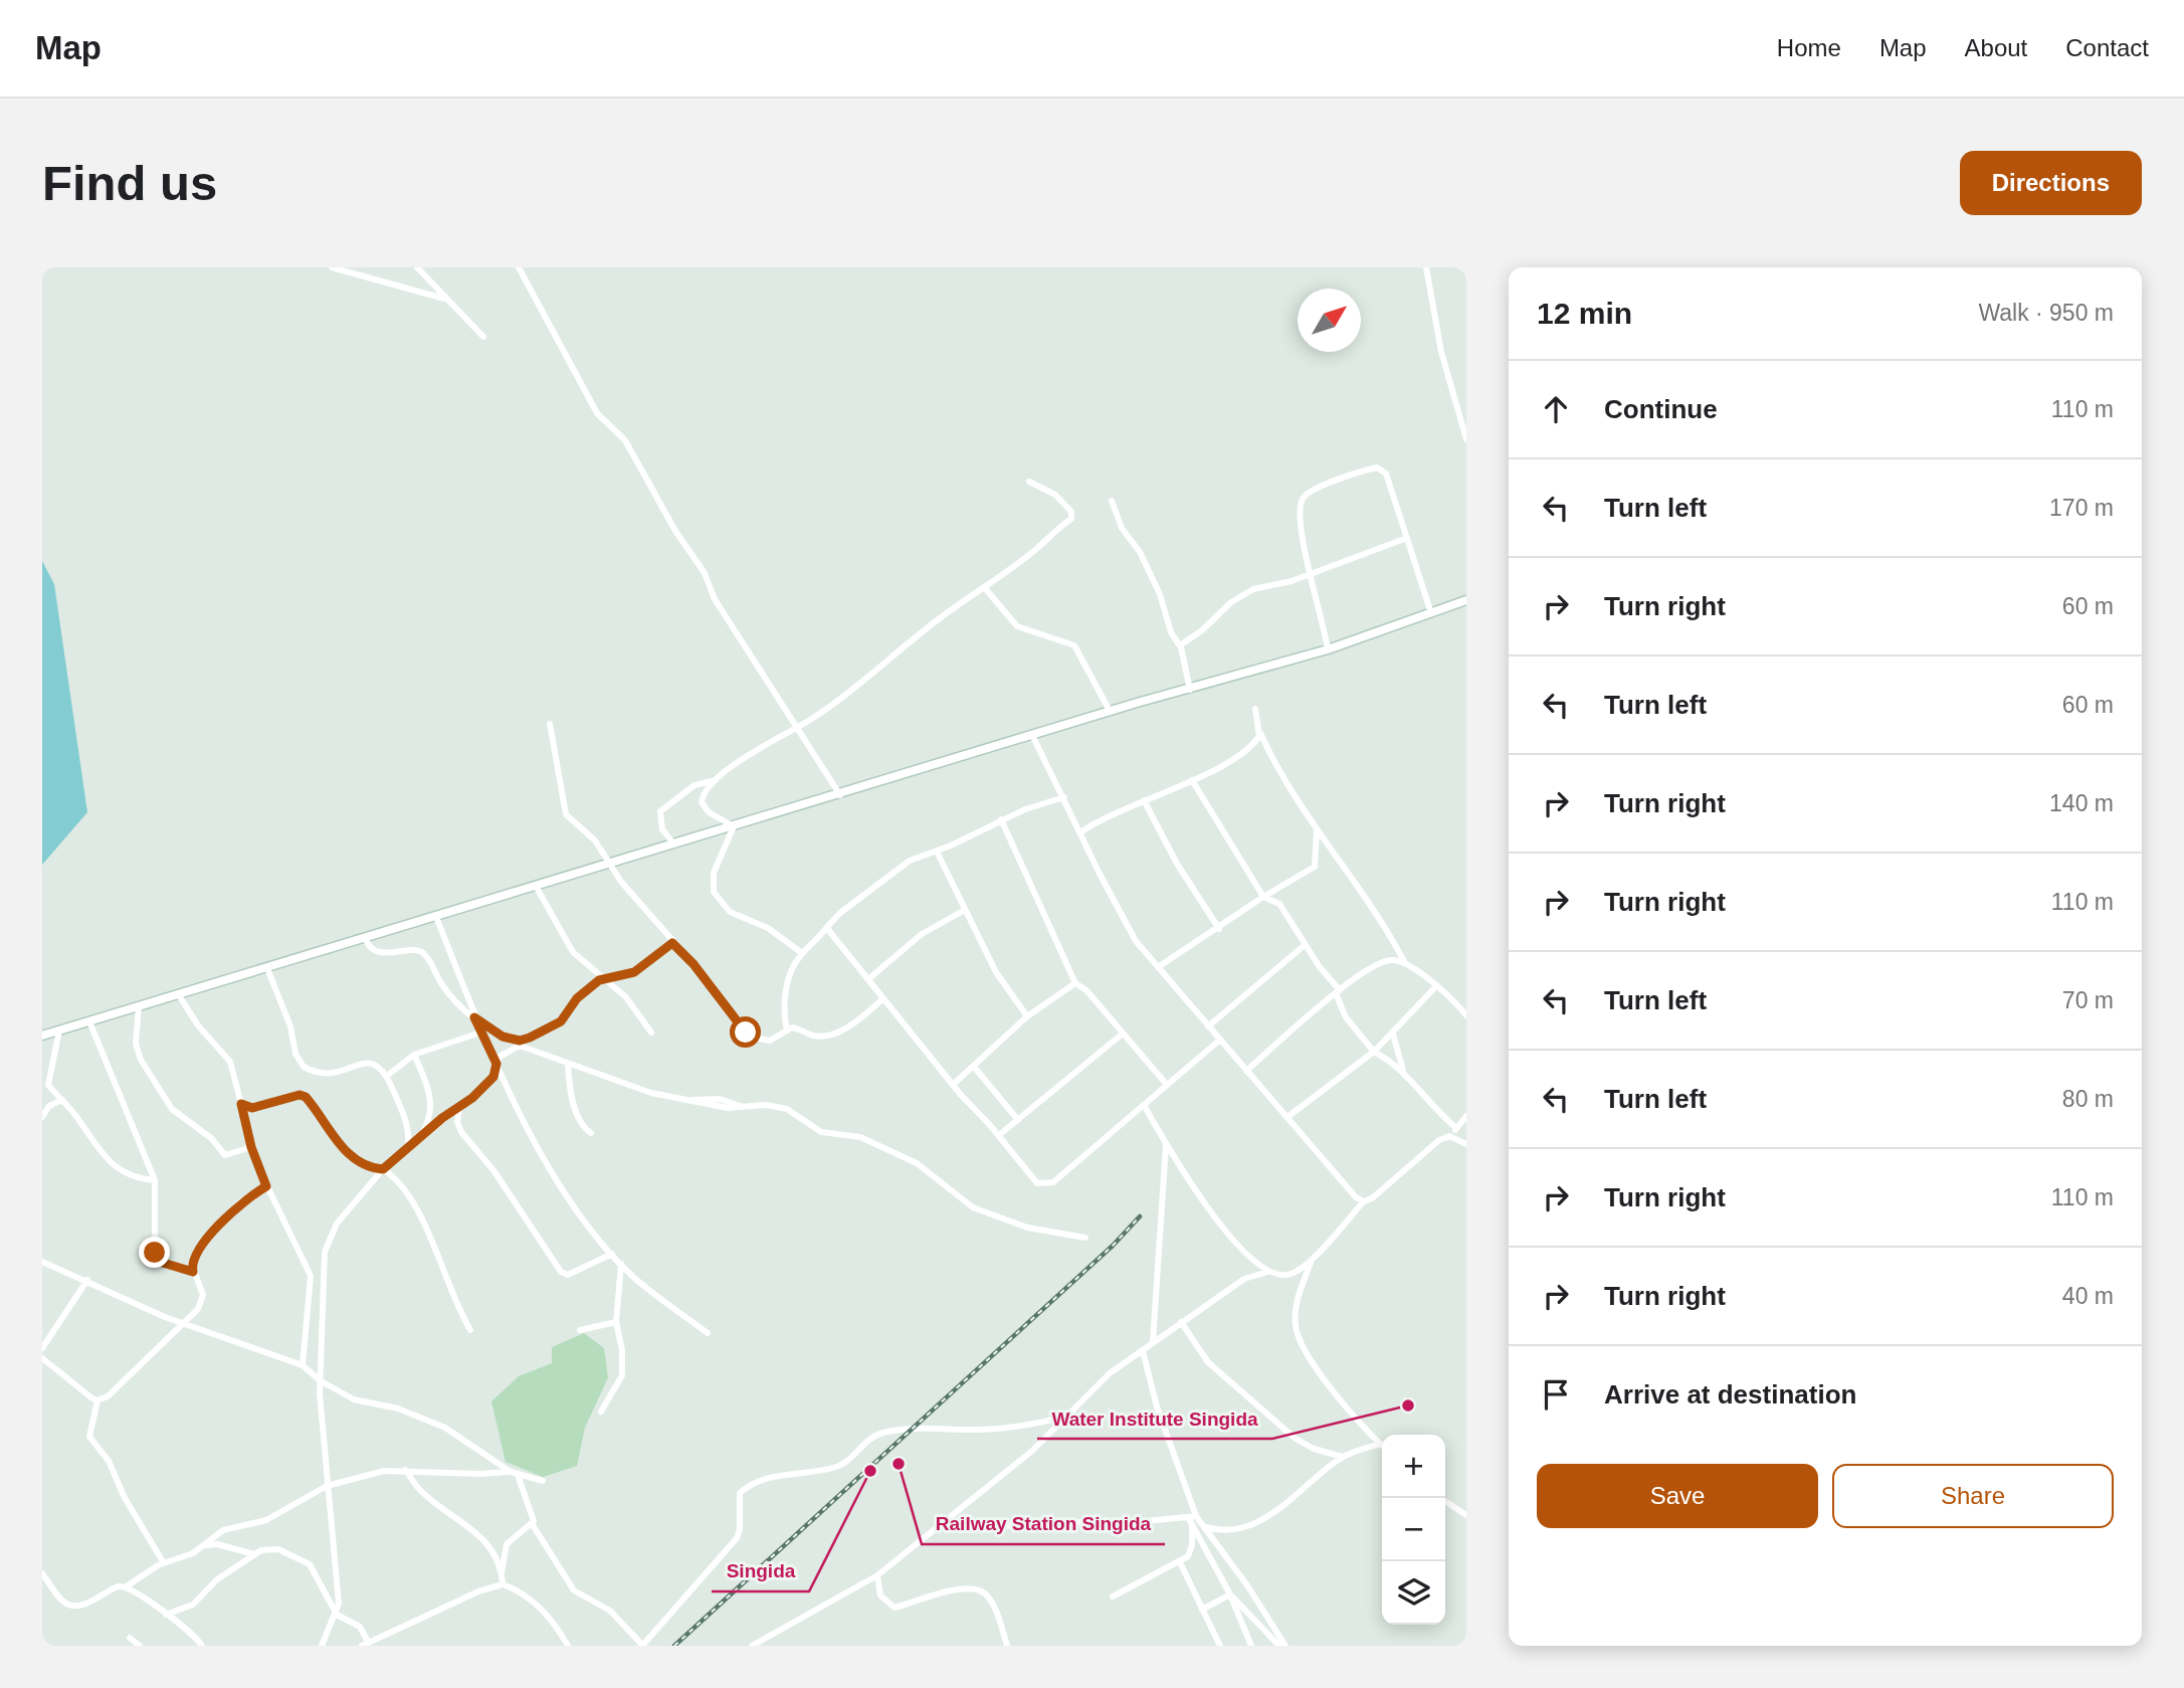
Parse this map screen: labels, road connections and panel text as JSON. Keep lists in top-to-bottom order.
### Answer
{
  "places": ["Water Institute Singida", "Railway Station Singida", "Singida"],
  "north": "top right",
  "page": {
    "header": "Map",
    "nav": [
      "Home",
      "Map",
      "About",
      "Contact"
    ],
    "buttons": [
      "Directions",
      ["Save", "Share"]
    ],
    "title": "Find us",
    "heading": ["12 min", "Walk · 950 m"],
    "list": [
      ["Continue", "110 m"],
      ["Turn left", "170 m"],
      ["Turn right", "60 m"],
      ["Turn left", "60 m"],
      ["Turn right", "140 m"],
      ["Turn right", "110 m"],
      ["Turn left", "70 m"],
      ["Turn left", "80 m"],
      ["Turn right", "110 m"],
      ["Turn right", "40 m"],
      "Arrive at destination"
    ],
    "map_buttons": ["+", "−"]
  }
}
